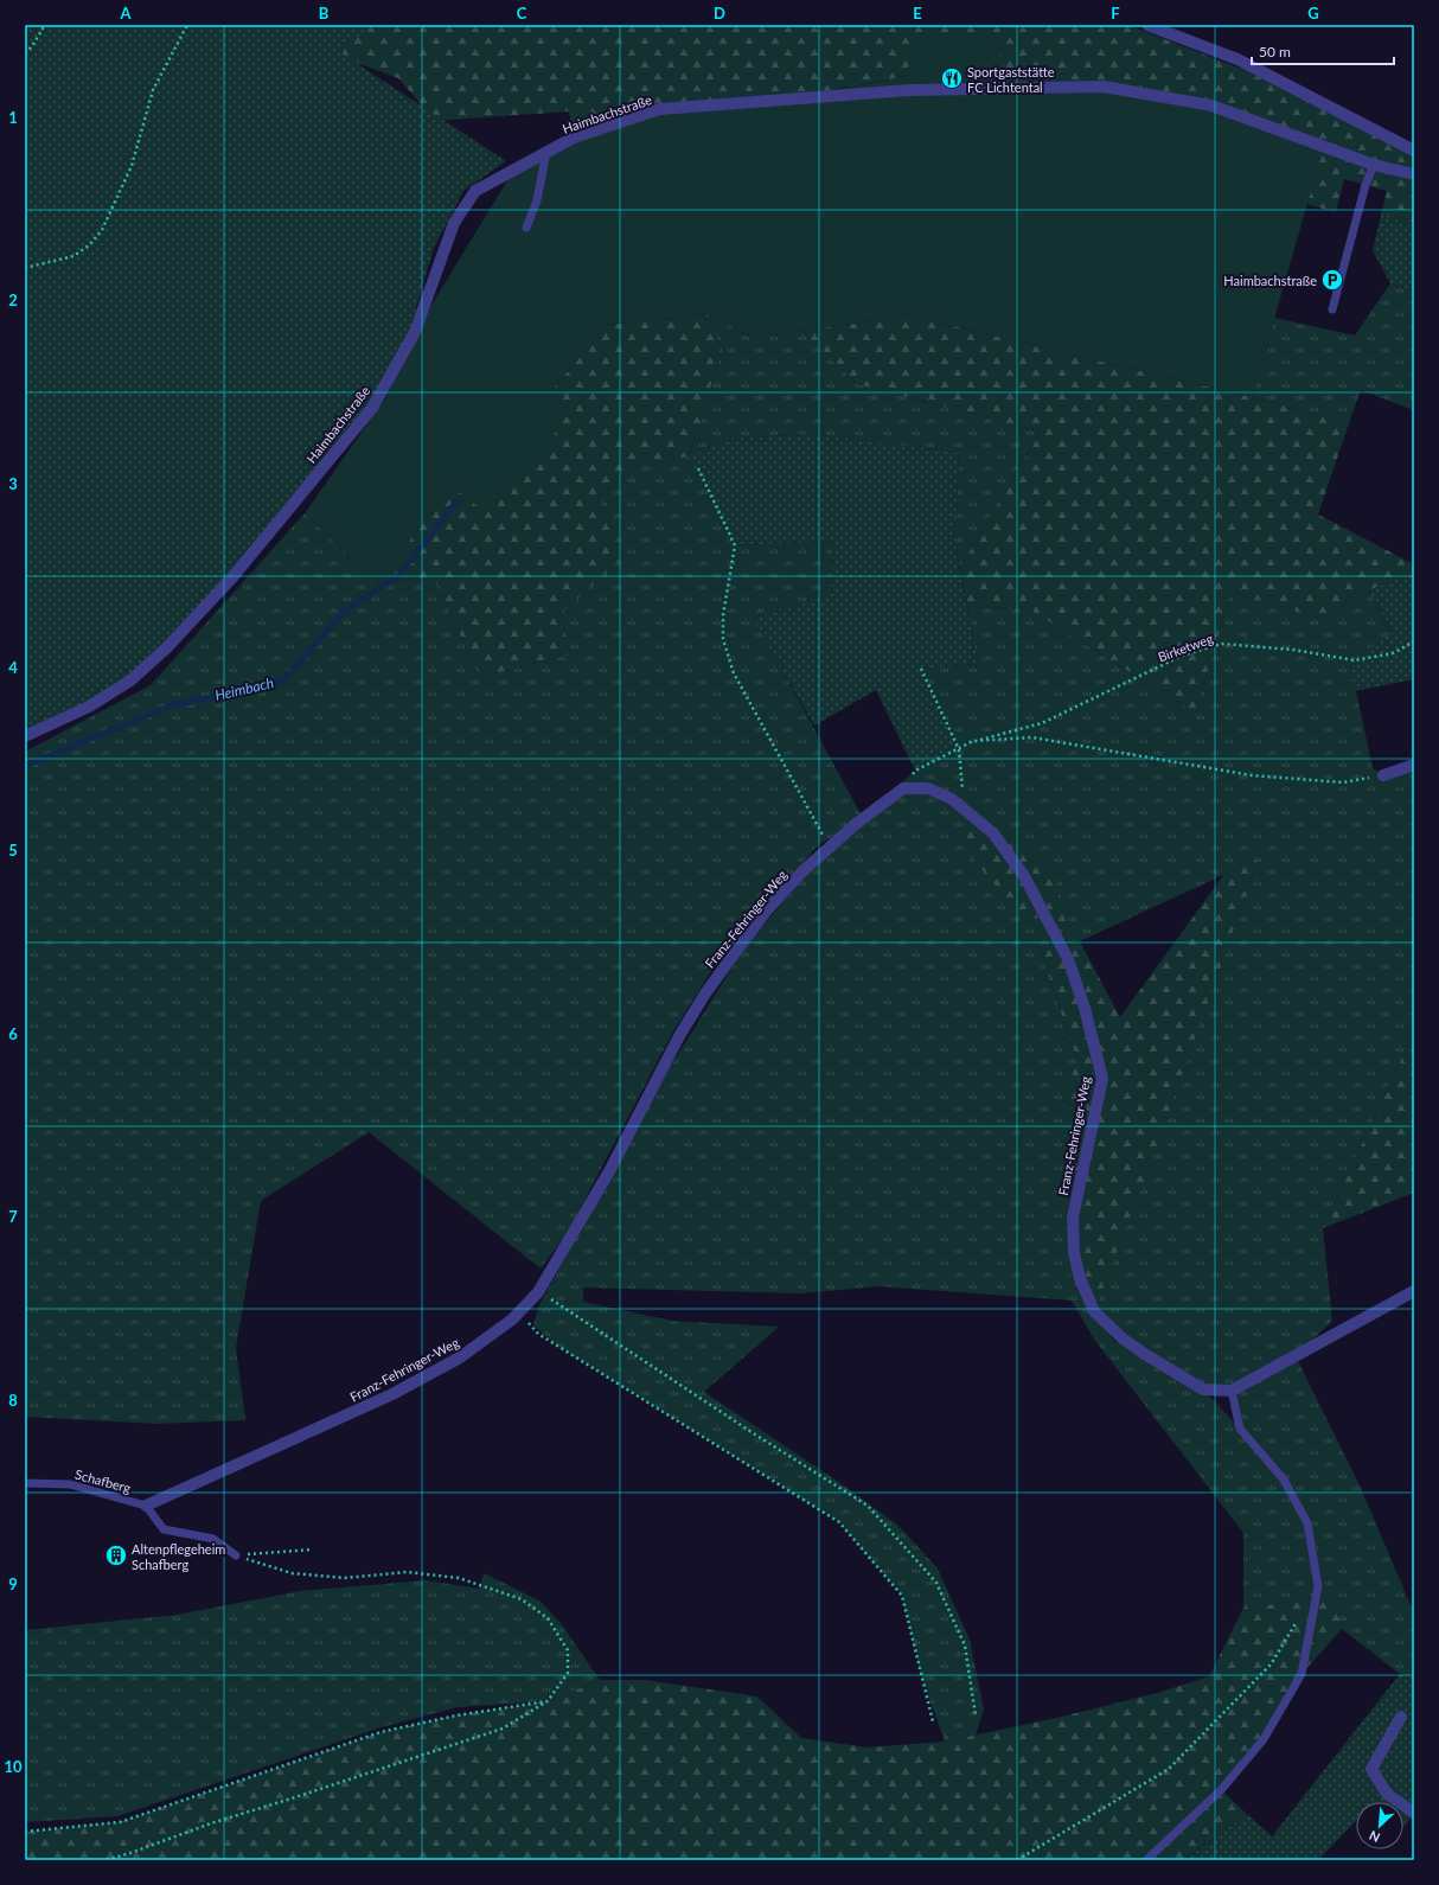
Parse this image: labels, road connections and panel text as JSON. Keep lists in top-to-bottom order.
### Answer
{
  "streets": {
    "street": ["Haimbachstraße", "Franz-Fehringer-Weg"],
    "lane": ["Schafberg"],
    "path": ["Birketweg"]
  },
  "crossings": [
    ["Franz-Fehringer-Weg", "Schafberg"]
  ],
  "water": ["Heimbach"],
  "places": {
    "restaurant": ["Sportgaststätte FC Lichtental"],
    "parking": ["Haimbachstraße"],
    "building": ["Altenpflegeheim Schafberg"]
  },
  "scale_bar": "50 m",
  "north": "bottom left",
  "grid": {
    "columns": [
      "A",
      "B",
      "C",
      "D",
      "E",
      "F",
      "G"
    ],
    "rows": [
      "1",
      "2",
      "3",
      "4",
      "5",
      "6",
      "7",
      "8",
      "9",
      "10"
    ]
  }
}
